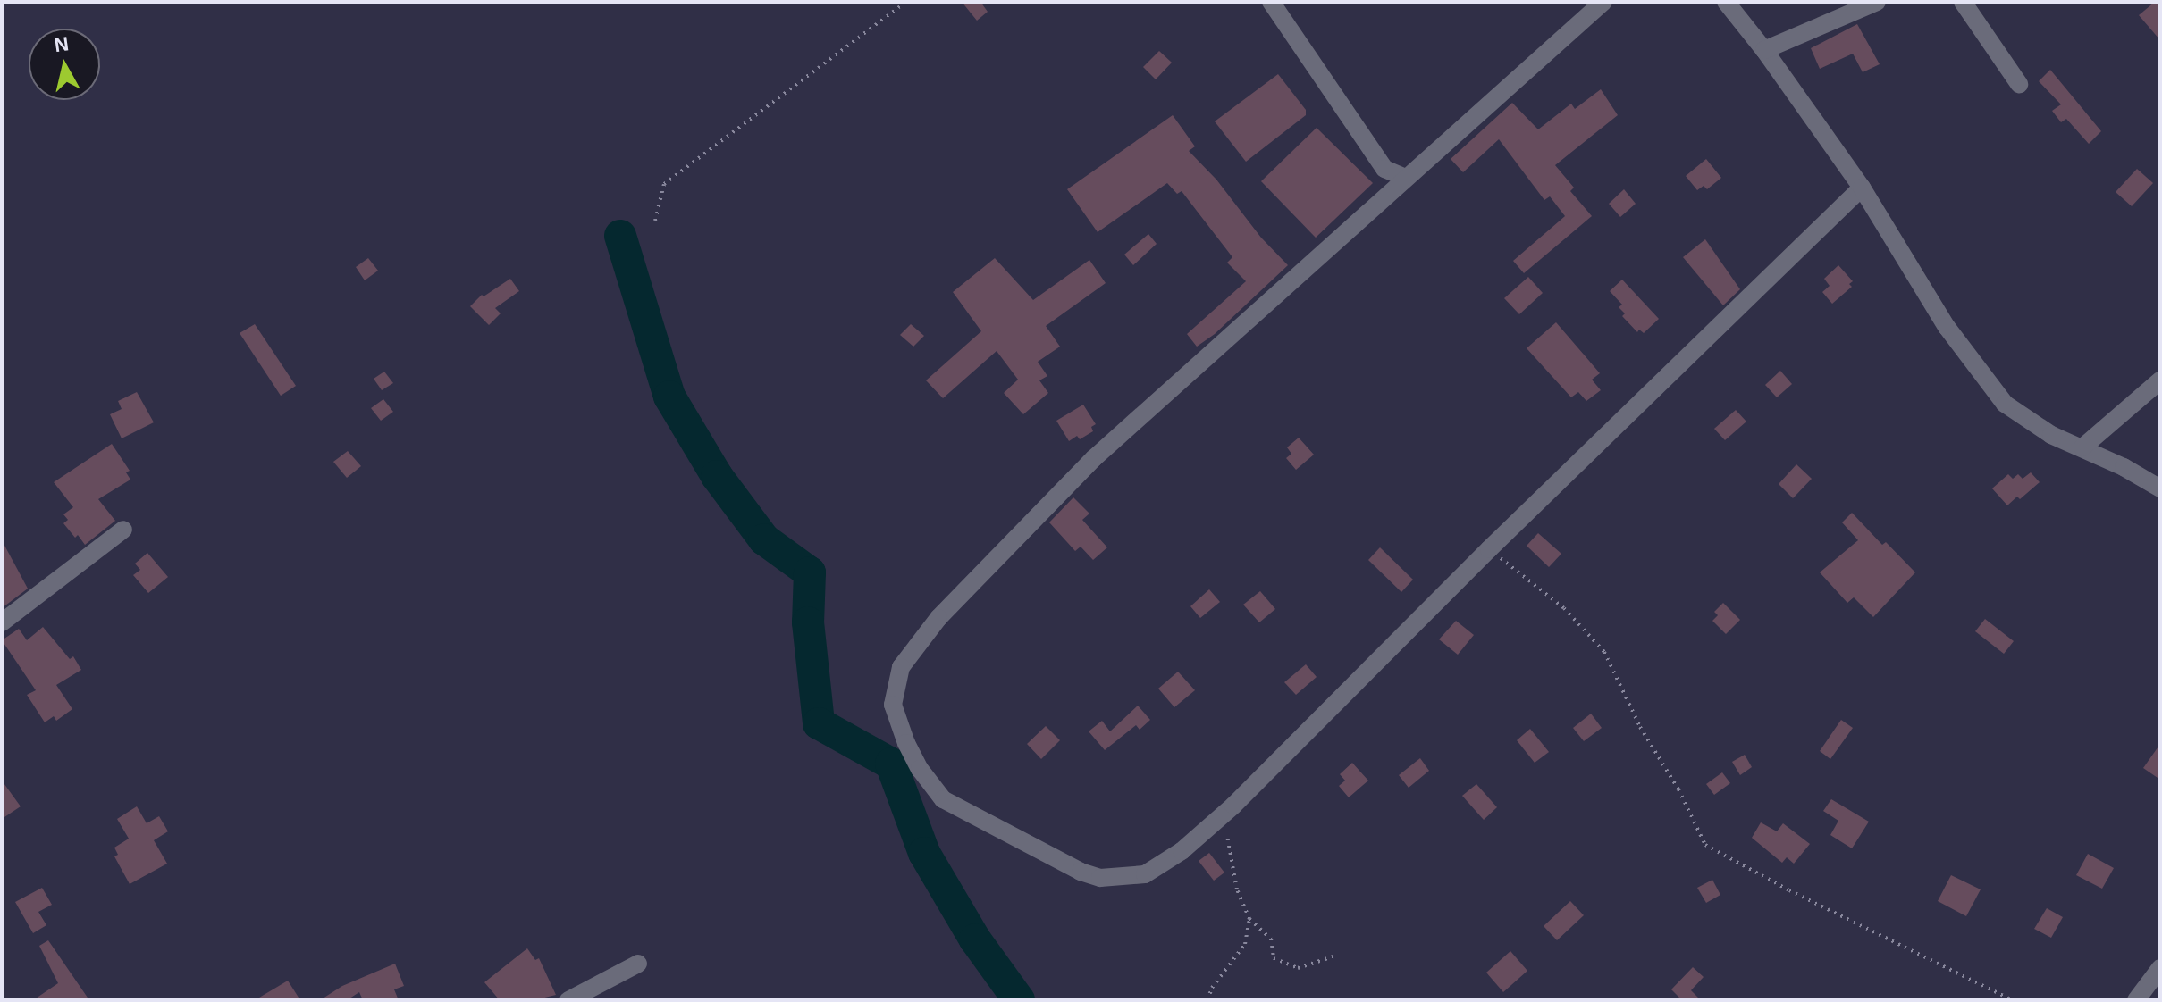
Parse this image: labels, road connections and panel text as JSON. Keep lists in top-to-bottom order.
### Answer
{
  "north": "top"
}
